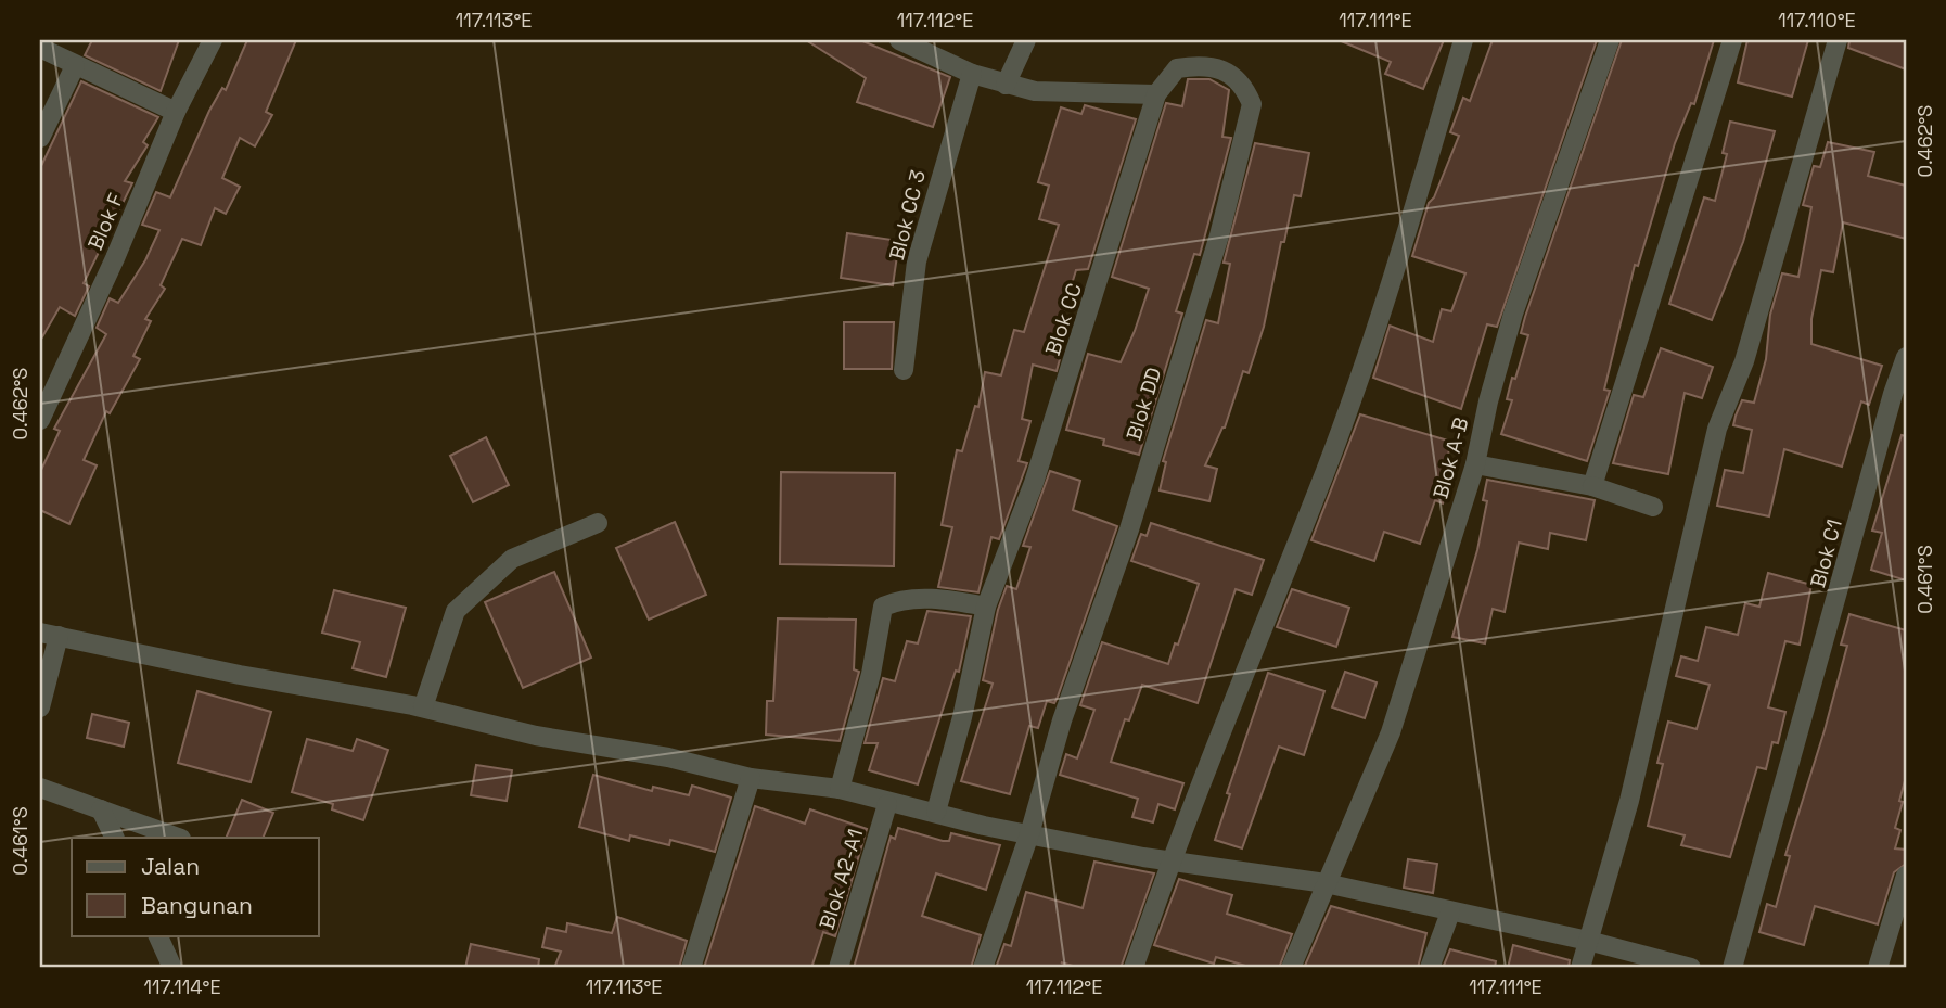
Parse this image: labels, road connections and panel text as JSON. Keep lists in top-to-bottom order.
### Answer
{
  "streets": {
    "street": [
      "Blok CC 3",
      "Blok F",
      "Blok CC",
      "Blok DD",
      "Blok A-B",
      "Blok C1",
      "Blok A2-A1"
    ]
  },
  "crossings": [
    ["Blok CC", "Blok DD"]
  ],
  "legend": ["Jalan", "Bangunan"],
  "coordinates": [
    "117.113°E",
    "117.112°E",
    "117.111°E",
    "117.110°E",
    "0.462°S",
    "0.461°S",
    "117.114°E"
  ]
}
